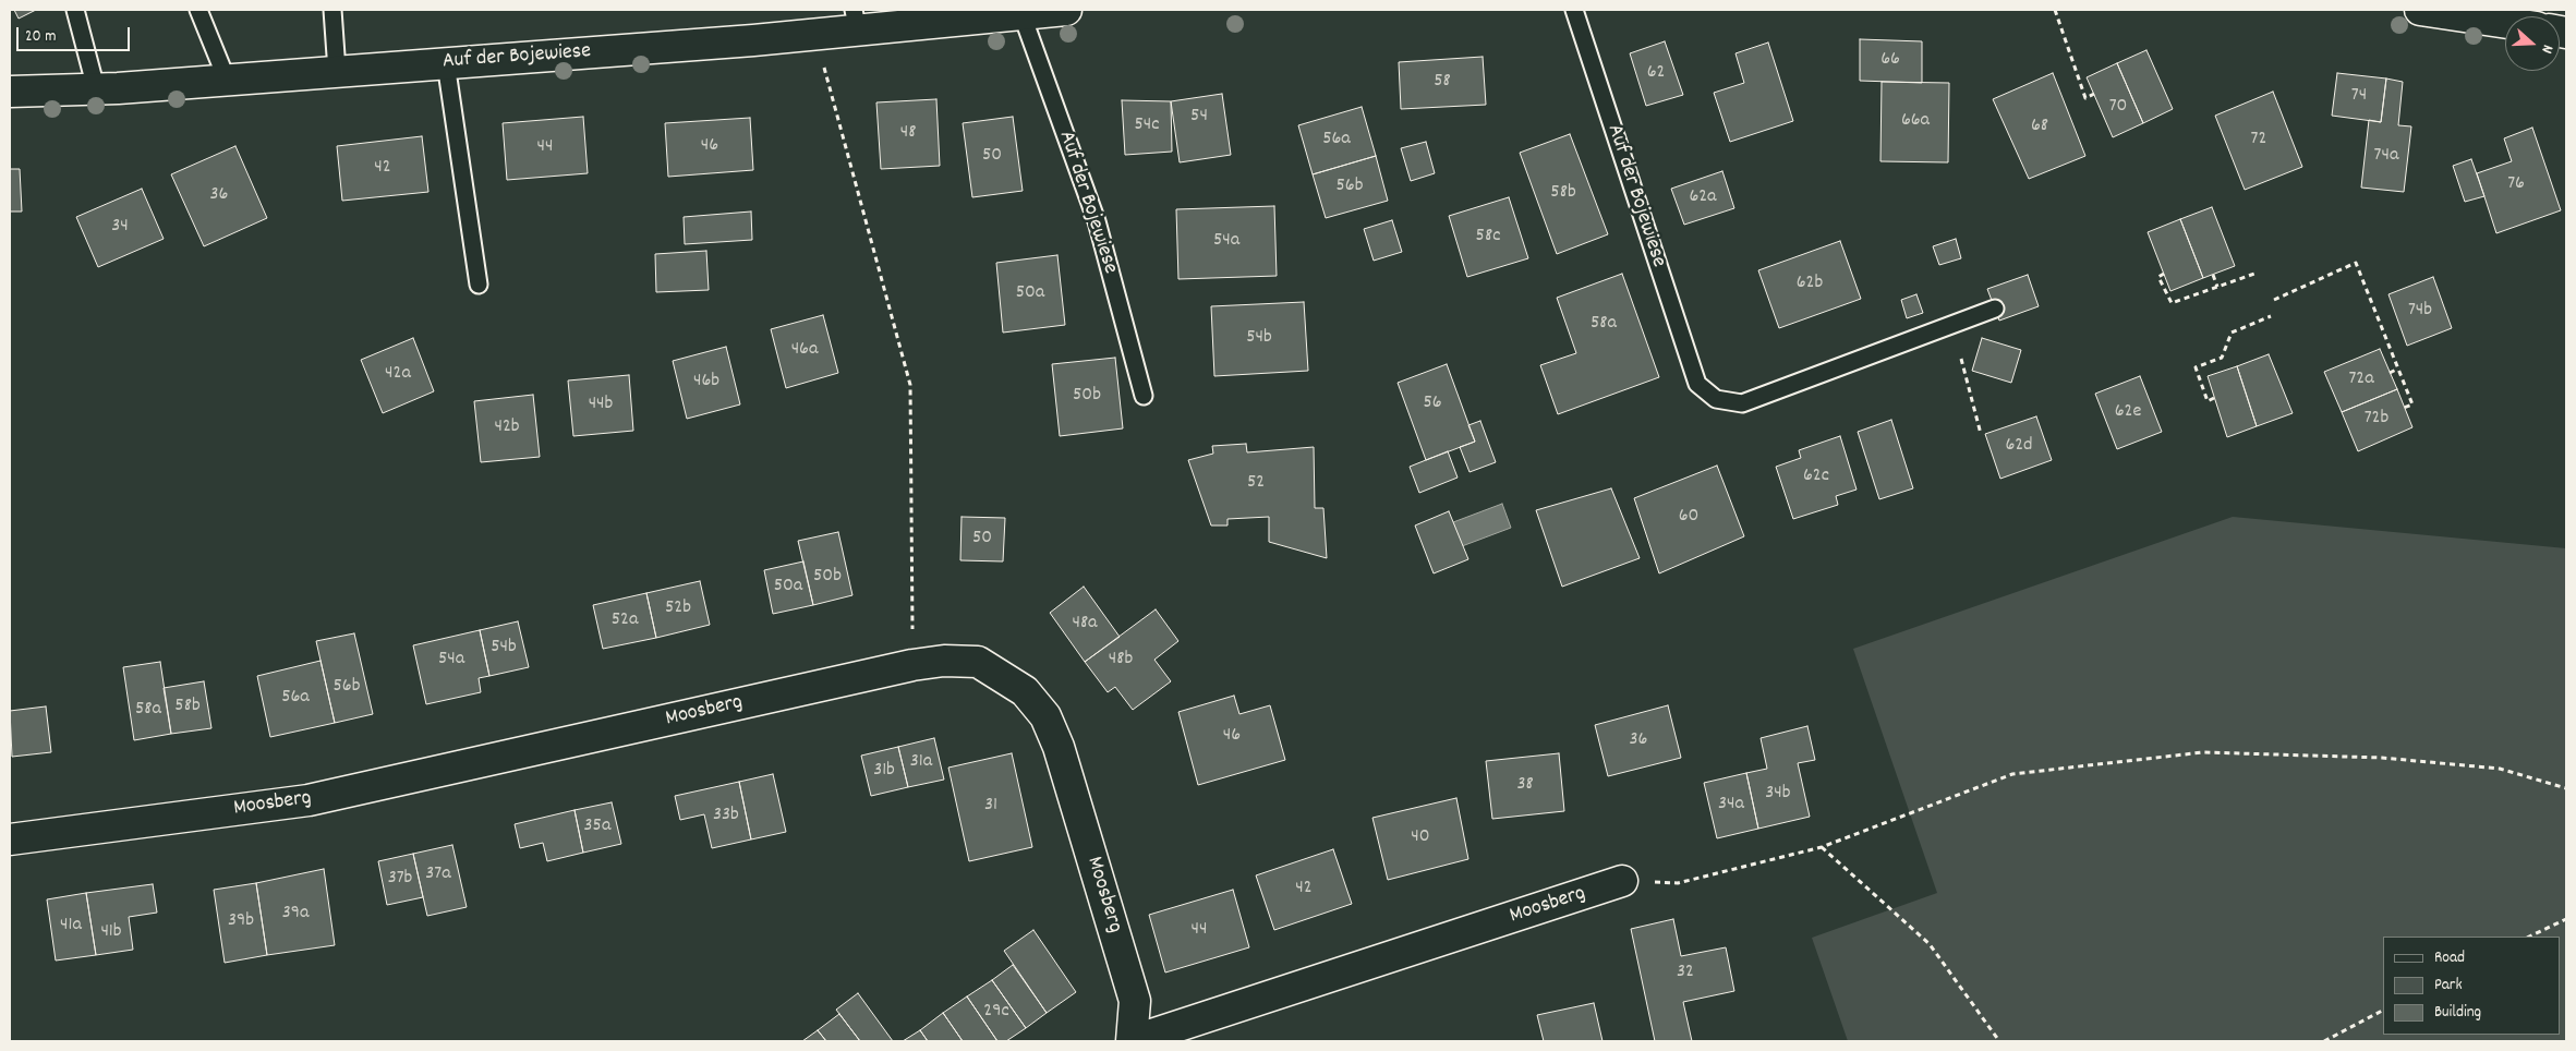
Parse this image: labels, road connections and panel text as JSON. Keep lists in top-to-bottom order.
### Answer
{
  "streets": {
    "street": ["Auf der Bojewiese", "Moosberg"]
  },
  "house_numbers": [
    "66",
    "62",
    "58",
    "74",
    "70",
    "54",
    "66a",
    "54c",
    "68",
    "48",
    "56a",
    "72",
    "46",
    "44",
    "50",
    "74a",
    "42",
    "76",
    "56b",
    "58b",
    "36",
    "62a",
    "34",
    "58c",
    "54a",
    "62b",
    "50a",
    "74b",
    "58a",
    "54b",
    "46a",
    "42a",
    "72a",
    "46b",
    "50b",
    "56",
    "44b",
    "62e",
    "72b",
    "42b",
    "62d",
    "62c",
    "52",
    "60",
    "50",
    "50b",
    "50a",
    "52b",
    "52a",
    "48a",
    "54b",
    "54a",
    "48b",
    "56b",
    "56a",
    "58b",
    "58a",
    "46",
    "36",
    "31a",
    "31b",
    "38",
    "34b",
    "34a",
    "31",
    "33b",
    "35a",
    "40",
    "37a",
    "37b",
    "42",
    "39a",
    "39b",
    "41a",
    "44",
    "41b",
    "32",
    "29c"
  ],
  "legend": ["Road", "Park", "Building"],
  "scale_bar": "20 m",
  "north": "right"
}
